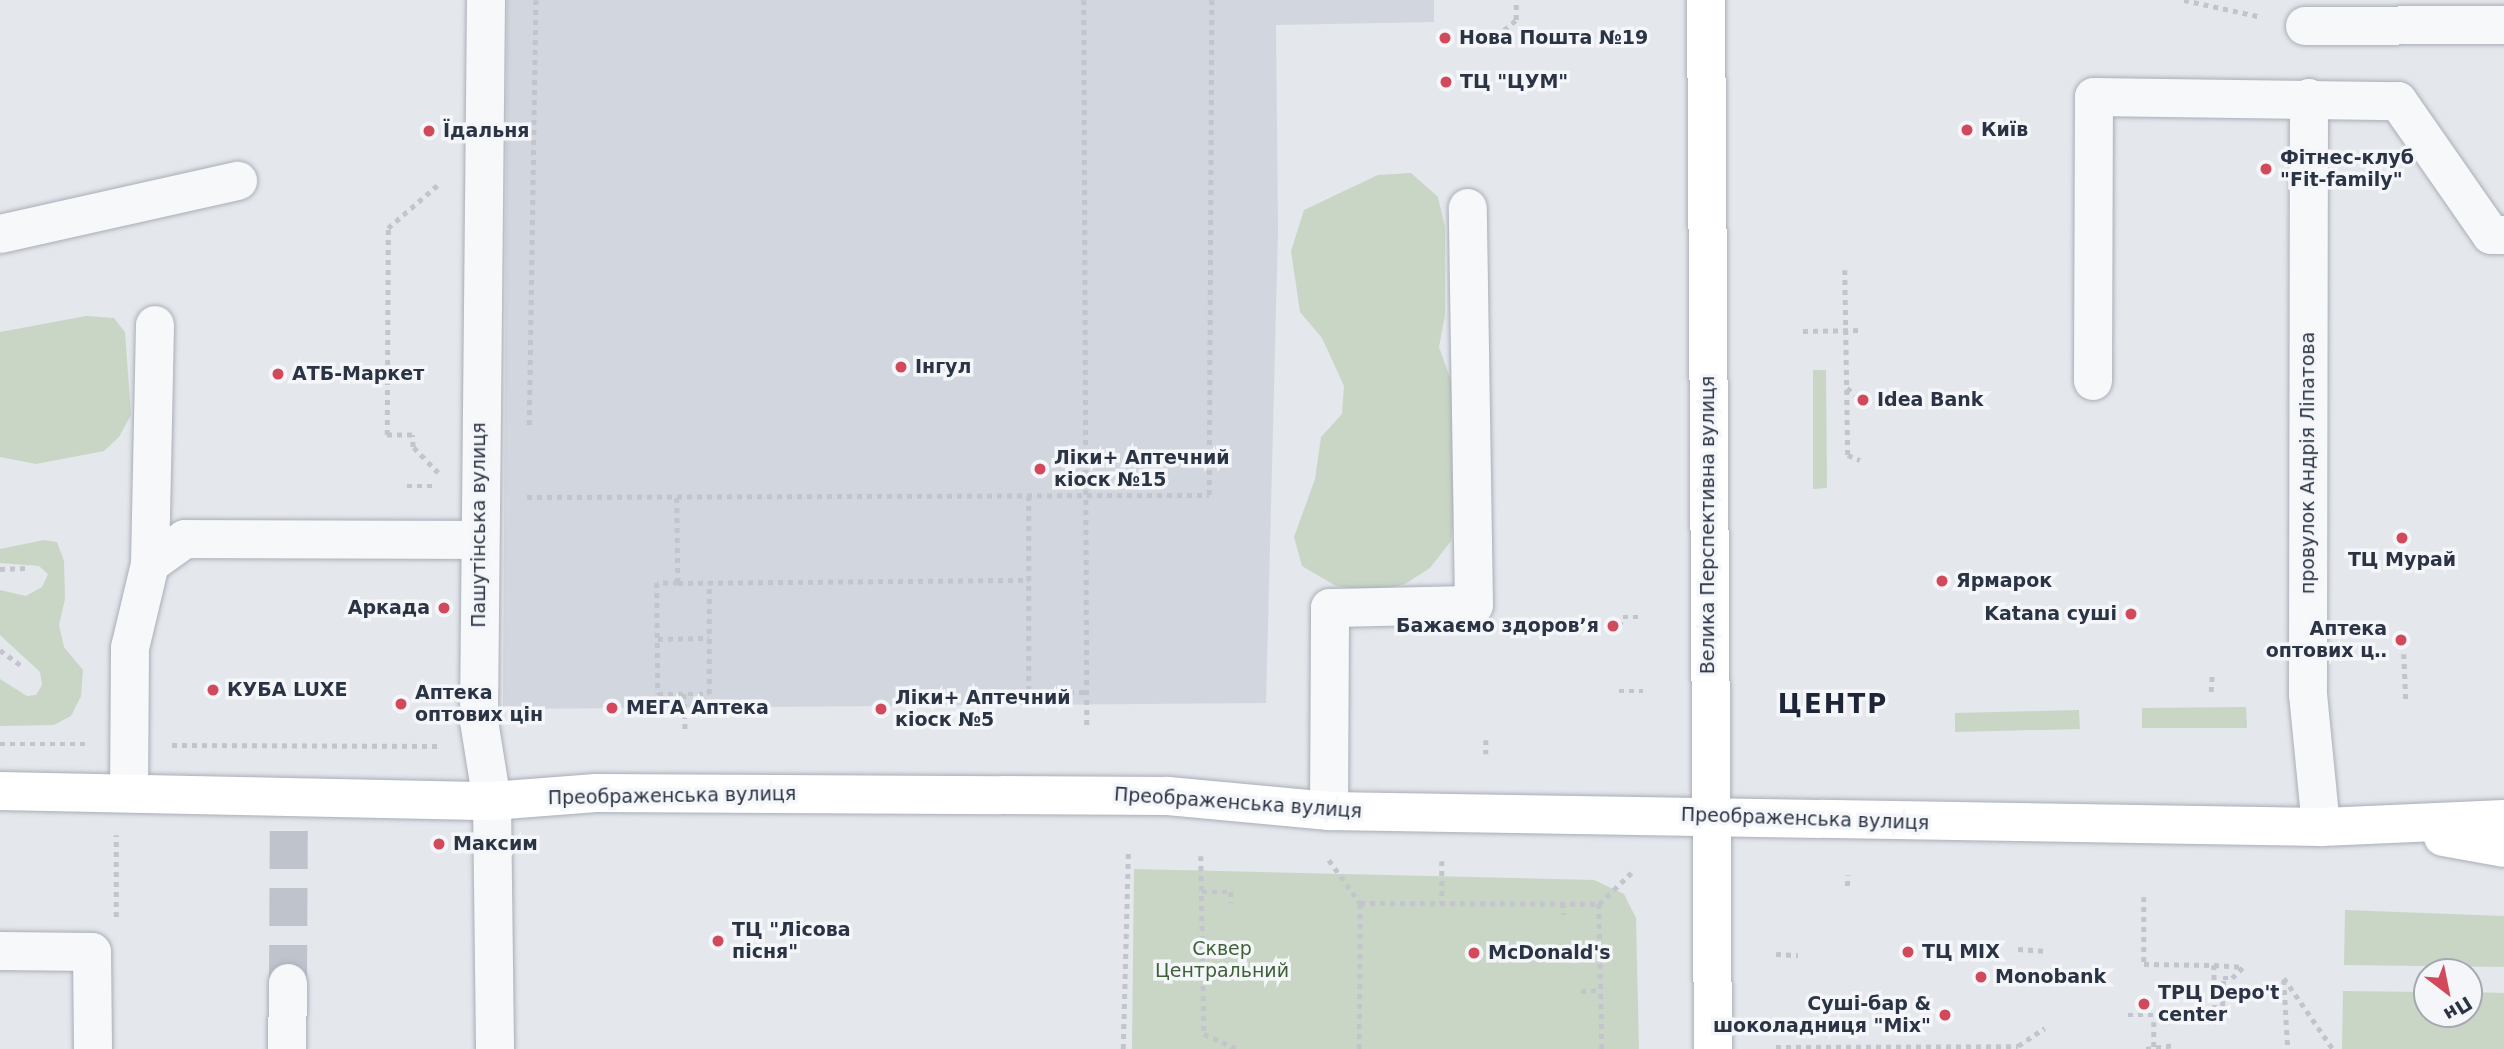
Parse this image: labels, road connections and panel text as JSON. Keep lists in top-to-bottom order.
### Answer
{
  "streets": {
    "main road": ["Велика Перспективна вулиця", "Преображенська вулиця"],
    "street": ["провулок Андрія Ліпатова", "Пашутінська вулиця"]
  },
  "crossings": [
    ["провулок Андрія Ліпатова", "Преображенська вулиця"],
    ["Пашутінська вулиця", "Преображенська вулиця"],
    ["Велика Перспективна вулиця", "Преображенська вулиця"]
  ],
  "districts": ["ЦЕНТР"],
  "parks": ["Сквер Центральний"],
  "places": [
    "Нова Пошта №19",
    "ТЦ \"ЦУМ\"",
    "Київ",
    "Їдальня",
    "Фітнес-клуб \"Fit-family\"",
    "Інгул",
    "АТБ-Маркет",
    "Idea Bank",
    "Ліки+ Аптечний кіоск №15",
    "ТЦ Мурай",
    "Ярмарок",
    "Аркада",
    "Katana суші",
    "Бажаємо здоровʼя",
    "Аптека оптових ц‥",
    "КУБА LUXE",
    "Аптека оптових цін",
    "МЕГА Аптека",
    "Ліки+ Аптечний кіоск №5",
    "Максим",
    "ТЦ \"Лісова пісня\"",
    "ТЦ MIX",
    "McDonald's",
    "Monobank",
    "ТРЦ Depo't center",
    "Суші-бар & шоколадниця \"Mix\""
  ],
  "north": "bottom right"
}
